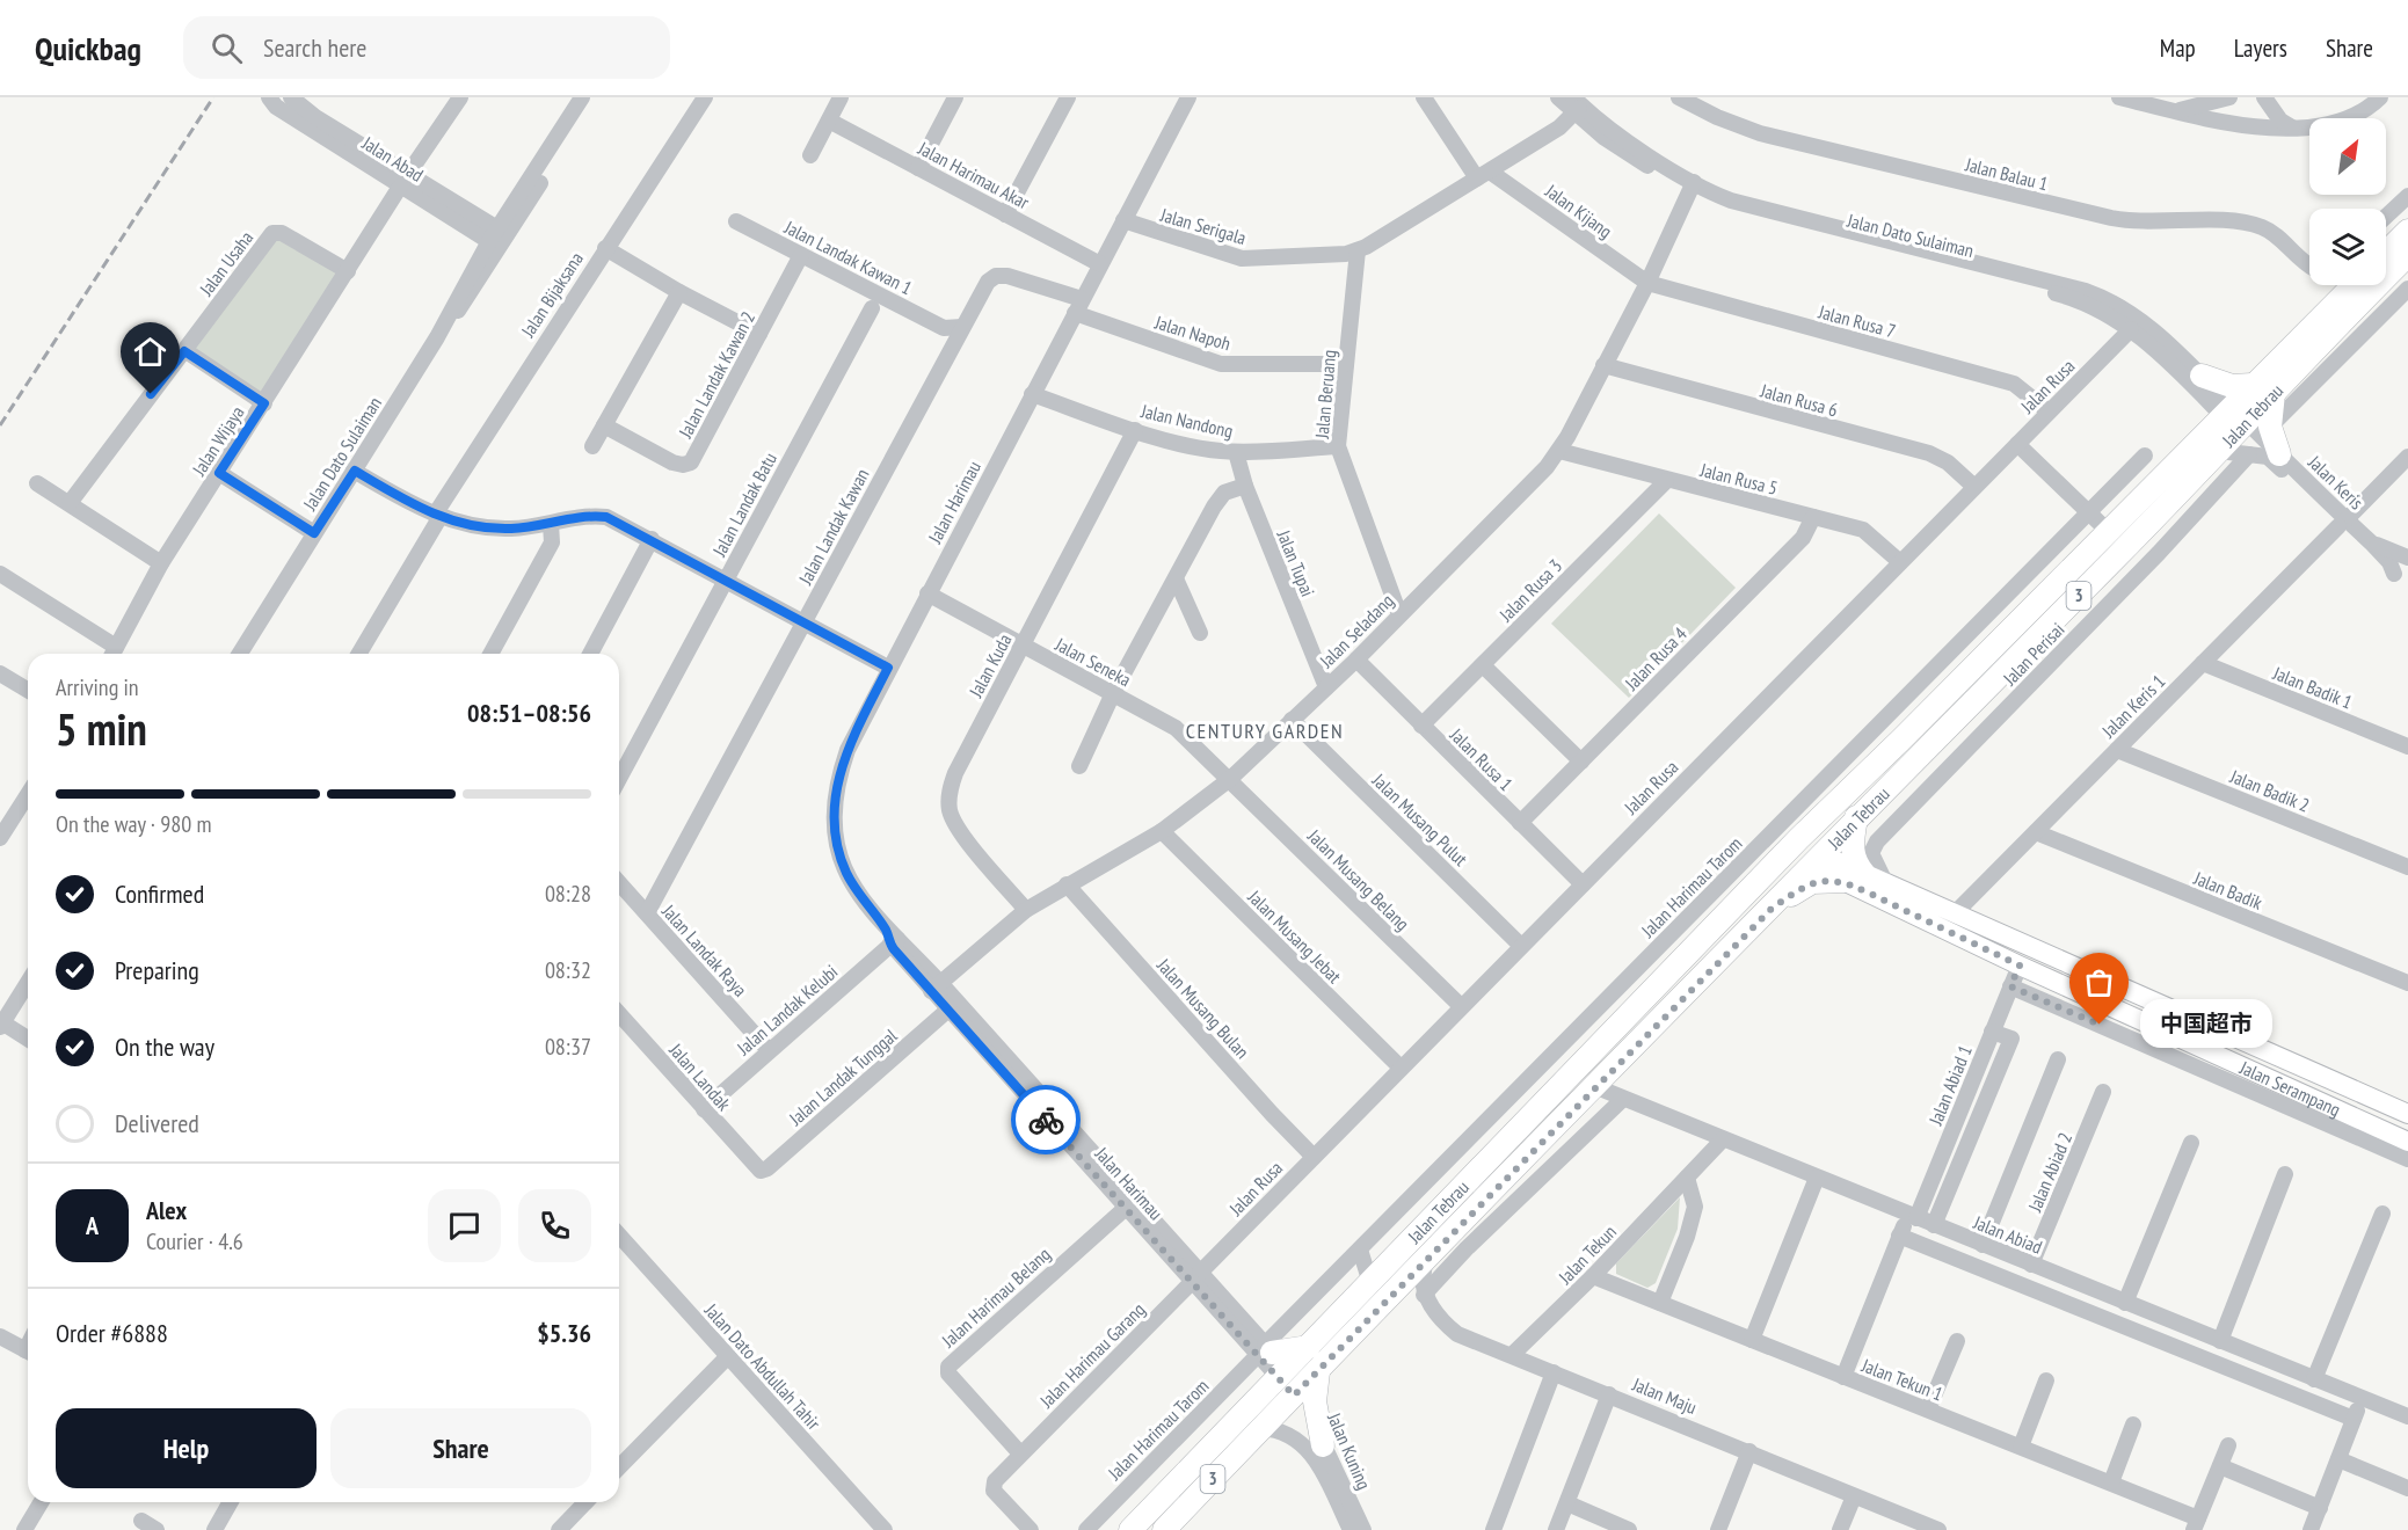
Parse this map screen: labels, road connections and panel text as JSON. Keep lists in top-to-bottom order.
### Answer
{
  "streets": {
    "highway": ["Jalan Tebrau", "3"],
    "main road": ["Jalan Serampang"],
    "street": [
      "Jalan Abad",
      "Jalan Balau 1",
      "Jalan Harimau Akar",
      "Jalan Kijang",
      "Jalan Serigala",
      "Jalan Dato Sulaiman",
      "Jalan Landak Kawan 1",
      "Jalan Usaha",
      "Jalan Bijaksana",
      "Jalan Rusa 7",
      "Jalan Napoh",
      "Jalan Landak Kawan 2",
      "Jalan Rusa",
      "Jalan Beruang",
      "Jalan Rusa 6",
      "Jalan Nandong",
      "Jalan Wijaya",
      "Jalan Rusa 5",
      "Jalan Keris",
      "Jalan Harimau",
      "Jalan Landak Batu",
      "Jalan Landak Kawan",
      "Jalan Tupai",
      "Jalan Rusa 3",
      "Jalan Seladang",
      "Jalan Perisai",
      "Jalan Rusa 4",
      "Jalan Seneka",
      "Jalan Kuda",
      "Jalan Badik 1",
      "Jalan Keris 1",
      "Jalan Rusa 1",
      "Jalan Badik 2",
      "Jalan Musang Pulut",
      "Jalan Musang Belang",
      "Jalan Harimau Tarom",
      "Jalan Badik",
      "Jalan Musang Jebat",
      "Jalan Landak Raya",
      "Jalan Musang Bulan",
      "Jalan Landak Kelubi",
      "Jalan Landak",
      "Jalan Landak Tunggal",
      "Jalan Abiad 1",
      "Jalan Abiad 2",
      "Jalan Abiad",
      "Jalan Tekun",
      "Jalan Harimau Belang",
      "Jalan Harimau Garang",
      "Jalan Dato Abdullah Tahir",
      "Jalan Tekun 1",
      "Jalan Maju",
      "Jalan Kuning"
    ]
  },
  "crossings": [
    ["Jalan Abad", "Jalan Dato Sulaiman"],
    ["Jalan Abad", "Jalan Wijaya"],
    ["Jalan Harimau Akar", "Jalan Harimau"],
    ["Jalan Kijang", "Jalan Rusa 7"],
    ["Jalan Kijang", "Jalan Seladang"],
    ["Jalan Serigala", "Jalan Beruang"],
    ["Jalan Serigala", "Jalan Harimau"],
    ["Jalan Dato Sulaiman", "Jalan Rusa"],
    ["Jalan Dato Sulaiman", "Jalan Tebrau"],
    ["Jalan Dato Sulaiman", "Jalan Keris"],
    ["Jalan Dato Sulaiman", "Jalan Seladang"],
    ["Jalan Landak Kawan 1", "Jalan Landak Kawan 2"],
    ["Jalan Usaha", "Jalan Wijaya"],
    ["Jalan Rusa 7", "Jalan Rusa"],
    ["Jalan Rusa 7", "Jalan Seladang"],
    ["Jalan Napoh", "Jalan Beruang"],
    ["Jalan Napoh", "Jalan Harimau"],
    ["Jalan Napoh", "Jalan Landak Kawan"],
    ["Jalan Rusa", "Jalan Rusa 6"],
    ["Jalan Rusa", "Jalan Rusa 5"],
    ["Jalan Rusa", "Jalan Harimau"],
    ["Jalan Rusa", "Jalan Rusa 1"],
    ["Jalan Rusa", "Jalan Musang Pulut"],
    ["Jalan Rusa", "Jalan Musang Belang"],
    ["Jalan Rusa", "Jalan Musang Jebat"],
    ["Jalan Rusa", "Jalan Musang Bulan"],
    ["Jalan Rusa", "Jalan Harimau Garang"],
    ["Jalan Beruang", "Jalan Nandong"],
    ["Jalan Beruang", "Jalan Seladang"],
    ["Jalan Rusa 6", "Jalan Seladang"],
    ["Jalan Tebrau", "Jalan Keris"],
    ["Jalan Tebrau", "Jalan Harimau"],
    ["Jalan Tebrau", "Jalan Harimau Tarom"],
    ["Jalan Tebrau", "Jalan Serampang"],
    ["Jalan Tebrau", "Jalan Abiad"],
    ["Jalan Tebrau", "Jalan Kuning"],
    ["Jalan Nandong", "Jalan Harimau"],
    ["Jalan Nandong", "Jalan Tupai"],
    ["Jalan Nandong", "Jalan Kuda"],
    ["Jalan Rusa 5", "Jalan Rusa 3"],
    ["Jalan Rusa 5", "Jalan Seladang"],
    ["Jalan Rusa 5", "Jalan Rusa 4"],
    ["Jalan Keris", "Jalan Perisai"],
    ["Jalan Keris", "Jalan Keris 1"],
    ["Jalan Harimau", "Jalan Landak Kawan"],
    ["Jalan Harimau", "Jalan Seladang"],
    ["Jalan Harimau", "Jalan Seneka"],
    ["Jalan Harimau", "Jalan Harimau Tarom"],
    ["Jalan Harimau", "Jalan Landak Kelubi"],
    ["Jalan Harimau", "Jalan Landak Tunggal"],
    ["Jalan Harimau", "Jalan Harimau Belang"],
    ["Jalan Harimau", "Jalan Harimau Garang"],
    ["Jalan Landak Kawan", "Jalan Landak Raya"],
    ["Jalan Tupai", "Jalan Seladang"],
    ["Jalan Rusa 3", "Jalan Rusa 1"],
    ["Jalan Seladang", "Jalan Seneka"],
    ["Jalan Seladang", "Jalan Kuda"],
    ["Jalan Seladang", "Jalan Rusa 1"],
    ["Jalan Seladang", "Jalan Musang Pulut"],
    ["Jalan Seladang", "Jalan Musang Belang"],
    ["Jalan Seladang", "Jalan Musang Jebat"],
    ["Jalan Seladang", "Jalan Musang Bulan"],
    ["Jalan Perisai", "Jalan Serampang"],
    ["Jalan Rusa 4", "Jalan Rusa 1"],
    ["Jalan Seneka", "Jalan Kuda"],
    ["Jalan Seneka", "Jalan Musang Belang"],
    ["Jalan Badik 1", "Jalan Keris 1"],
    ["Jalan Keris 1", "Jalan Badik 2"],
    ["Jalan Keris 1", "Jalan Badik"],
    ["Jalan Keris 1", "Jalan Serampang"],
    ["Jalan Landak Raya", "Jalan Landak Kelubi"],
    ["Jalan Landak Kelubi", "Jalan Landak"],
    ["Jalan Landak", "Jalan Landak Tunggal"],
    ["Jalan Abiad 1", "Jalan Serampang"],
    ["Jalan Abiad 1", "Jalan Abiad"],
    ["Jalan Abiad 1", "Jalan Tekun 1"],
    ["Jalan Abiad 2", "Jalan Abiad"],
    ["Jalan Abiad", "Jalan Tekun"],
    ["Jalan Tekun", "Jalan Tekun 1"],
    ["Jalan Tekun", "Jalan Maju"],
    ["Jalan Harimau Belang", "Jalan Harimau Garang"]
  ],
  "districts": ["CENTURY GARDEN"],
  "places": ["中国超市"],
  "north": "top right",
  "page": {
    "header": "Quickbag",
    "search": "Search here",
    "nav": ["Map", "Layers", "Share"],
    "heading": ["5 min", "Arriving in", "08:51–08:56"],
    "panel": [
      "Alex",
      "Courier · 4.6",
      "Order #6888",
      "$5.36"
    ],
    "bar": "On the way · 980 m",
    "list": [
      ["Confirmed", "08:28"],
      ["Preparing", "08:32"],
      ["On the way", "08:37"],
      "Delivered"
    ],
    "bubble": "中国超市",
    "round": "A",
    "buttons": ["Help", "Share"]
  }
}
